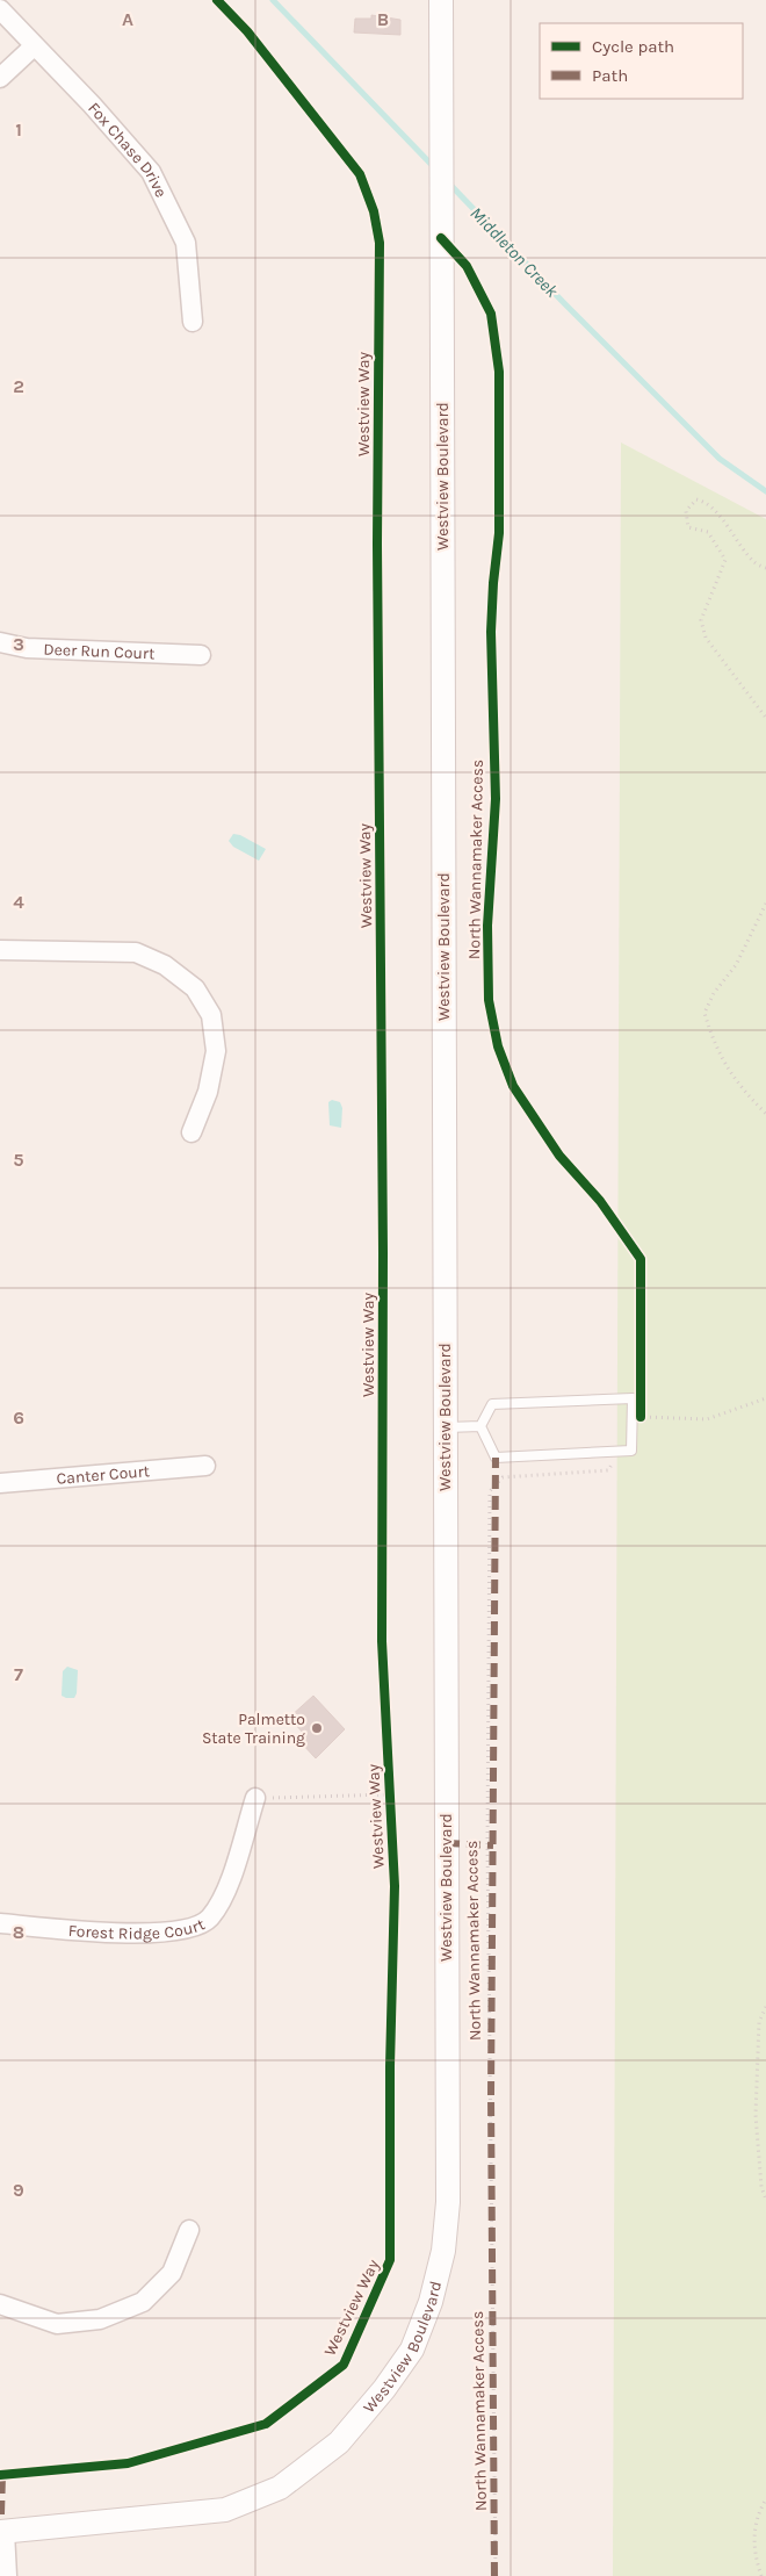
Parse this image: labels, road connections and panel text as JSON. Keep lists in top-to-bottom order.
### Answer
{
  "streets": {
    "street": [
      "Fox Chase Drive",
      "Westview Boulevard",
      "Deer Run Court",
      "Canter Court",
      "Forest Ridge Court"
    ],
    "cycle path": ["Westview Way", "North Wannamaker Access"]
  },
  "water": ["Middleton Creek"],
  "places": ["Palmetto State Training"],
  "legend": ["Cycle path", "Path"],
  "grid": {
    "columns": ["A", "B"],
    "rows": [
      "1",
      "2",
      "3",
      "4",
      "5",
      "6",
      "7",
      "8",
      "9"
    ]
  }
}
